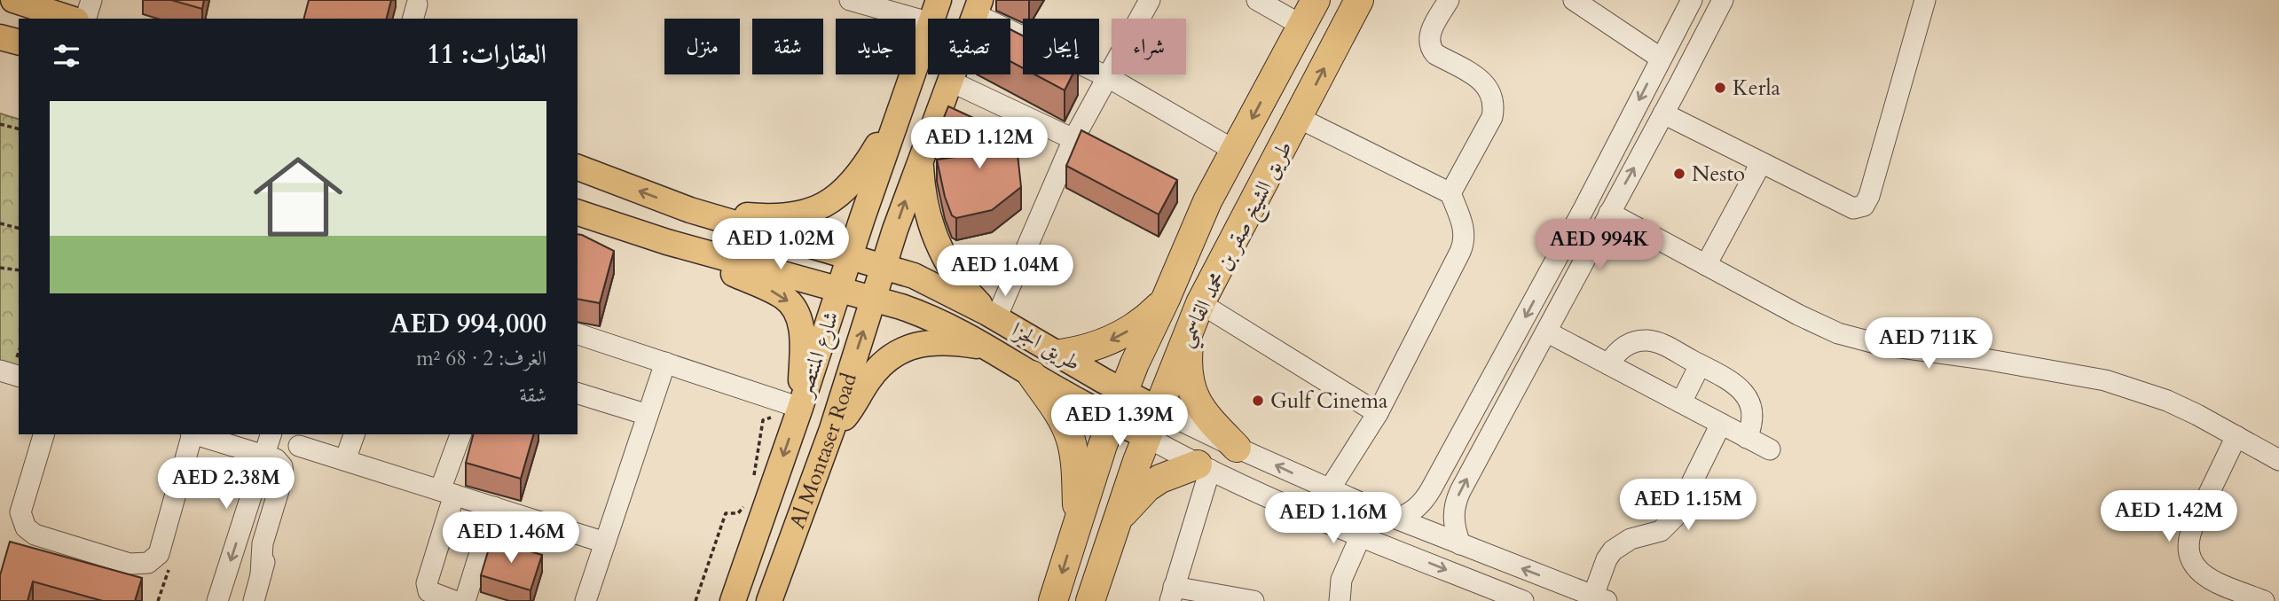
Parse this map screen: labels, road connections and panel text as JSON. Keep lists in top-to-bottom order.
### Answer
{
  "streets": {
    "highway": ["طريق الشيخ صقر بن محمد القاسمي"],
    "main road": ["طريق الجزا", "شارع المنتصر", "Al Montaser Road"]
  },
  "crossings": [
    ["طريق الشيخ صقر بن محمد القاسمي", "طريق الجزا"],
    ["طريق الجزا", "شارع المنتصر"],
    ["طريق الجزا", "Al Montaser Road"]
  ],
  "one_way": ["Al Montaser Road"],
  "places": ["Kerla", "Nesto", "Gulf Cinema"],
  "page": {
    "chip": [
      "شراء",
      "إيجار",
      "تصفية",
      "جديد",
      "شقة",
      "منزل"
    ],
    "heading": "العقارات: 11",
    "list": [
      {
        "name": "AED 994,000",
        "note": "الغرف: 2 · 68 m² · شقة"
      }
    ],
    "price": [
      "AED 1.12M",
      "AED 1.02M",
      "AED 994K",
      "AED 1.04M",
      "AED 711K",
      "AED 1.39M",
      "AED 2.38M",
      "AED 1.15M",
      "AED 1.42M",
      "AED 1.16M",
      "AED 1.46M"
    ]
  }
}
